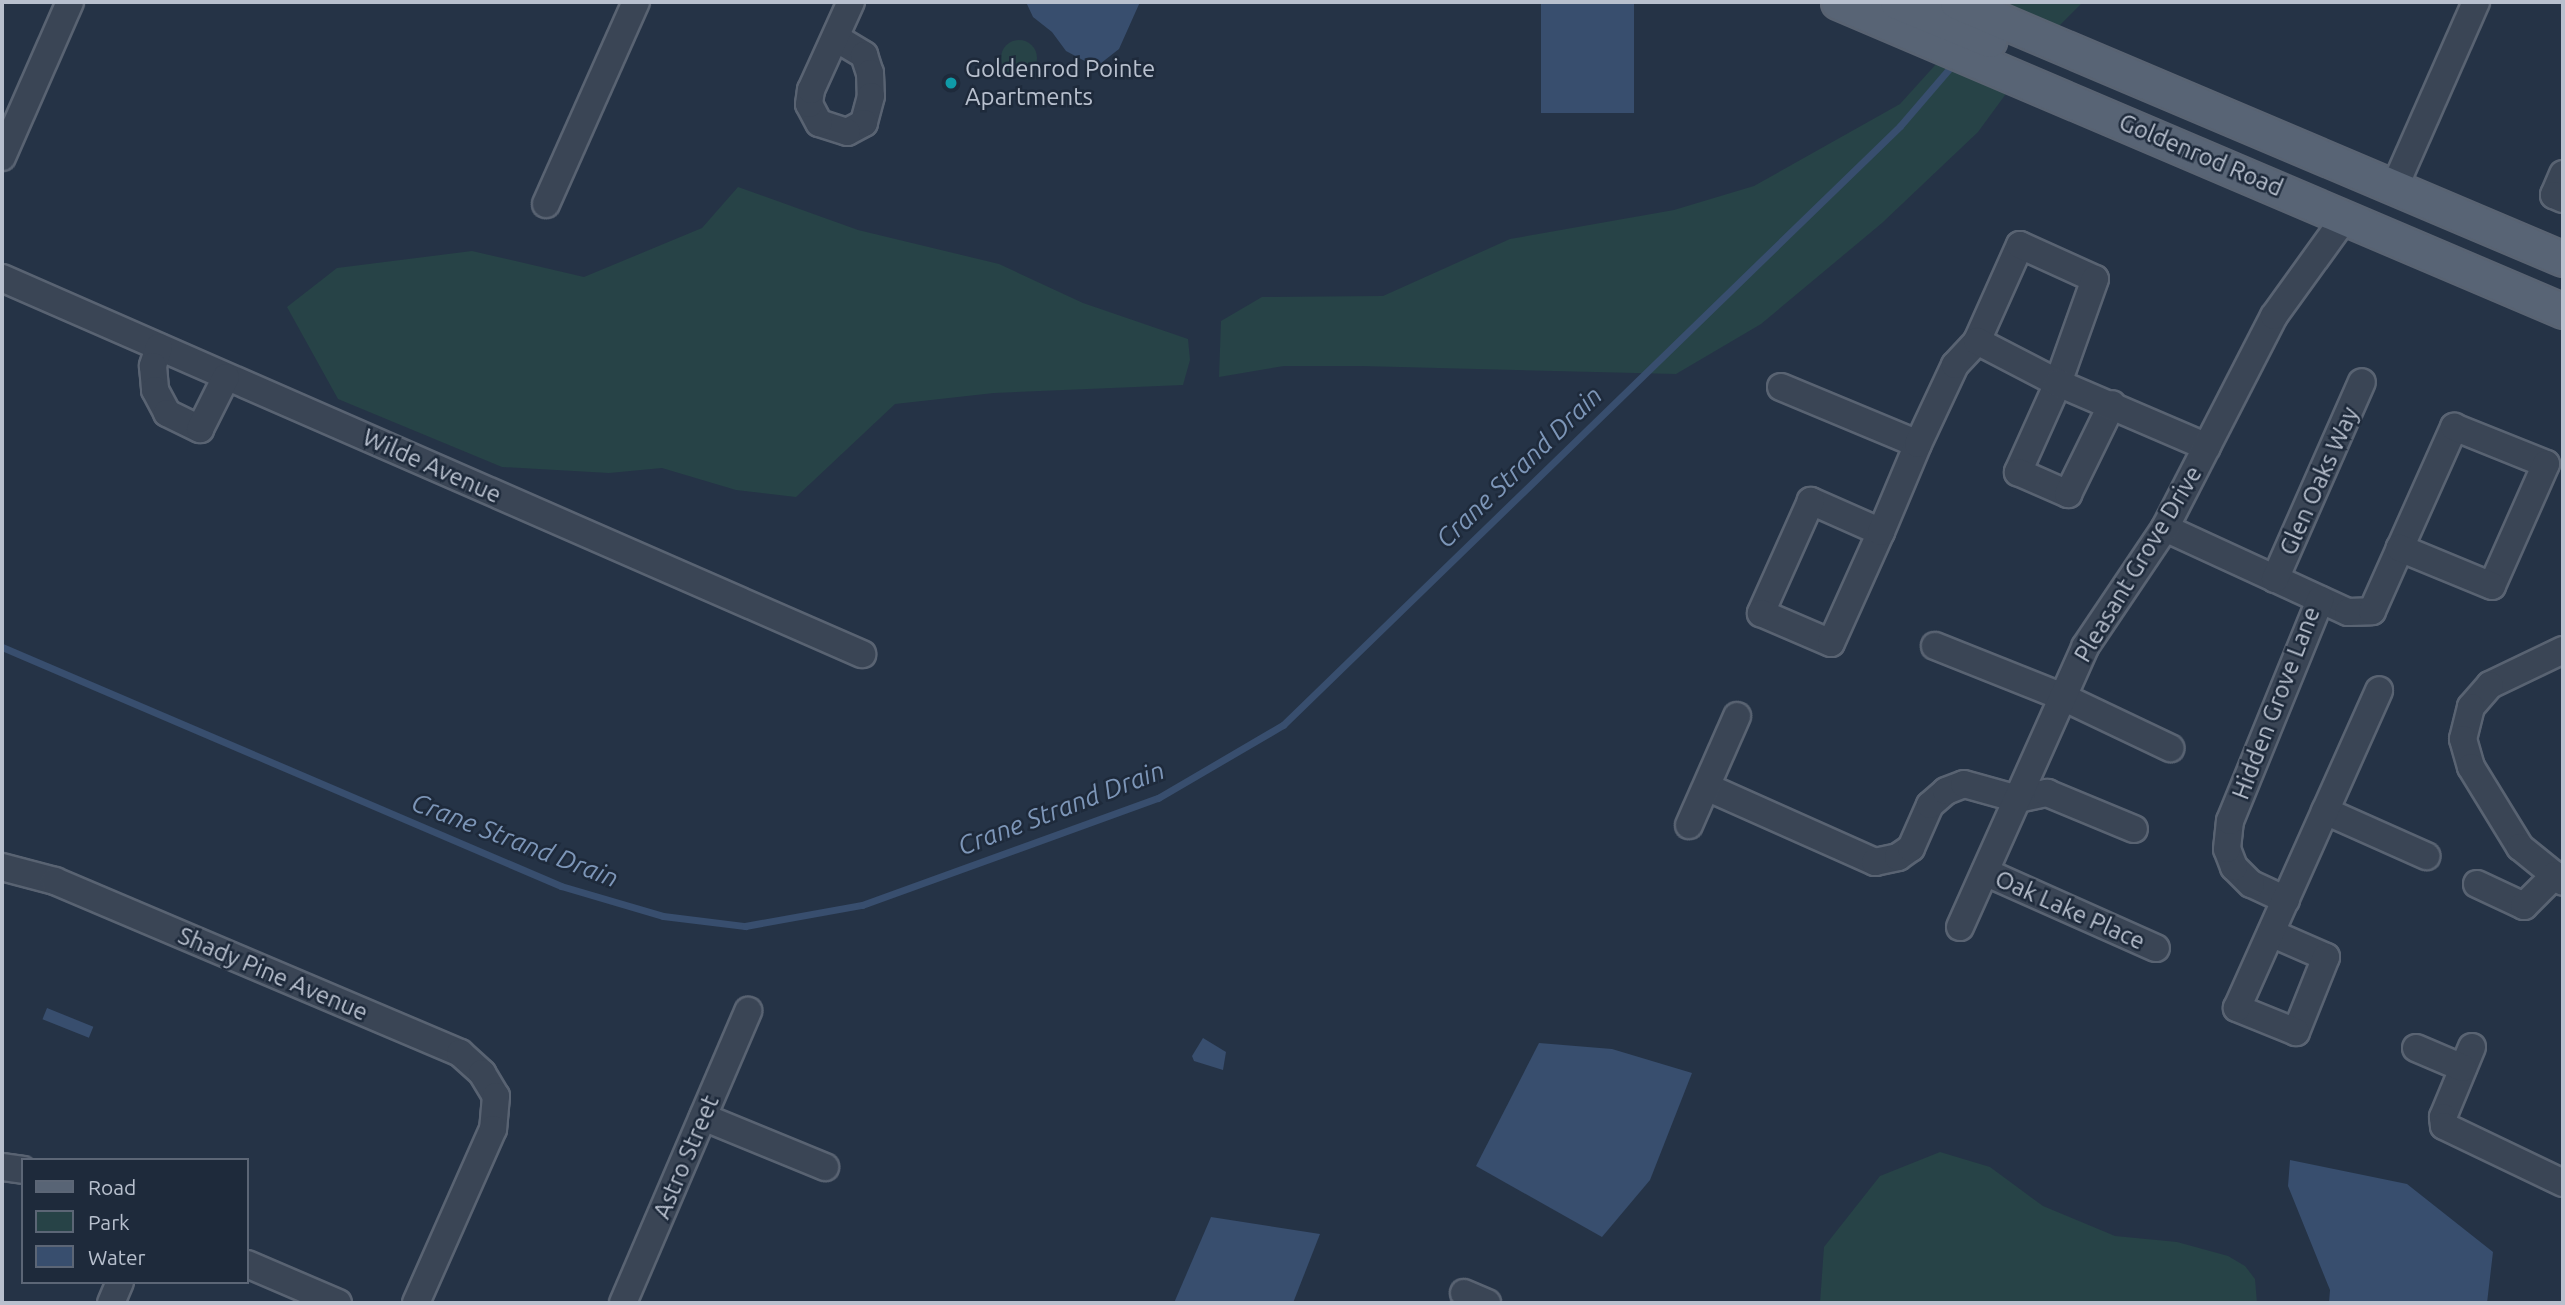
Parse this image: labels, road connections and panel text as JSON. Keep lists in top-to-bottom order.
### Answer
{
  "streets": {
    "main road": ["Goldenrod Road"],
    "street": [
      "Wilde Avenue",
      "Glen Oaks Way",
      "Pleasant Grove Drive",
      "Hidden Grove Lane",
      "Oak Lake Place",
      "Shady Pine Avenue",
      "Astro Street"
    ]
  },
  "crossings": [
    ["Goldenrod Road", "Pleasant Grove Drive"],
    ["Glen Oaks Way", "Hidden Grove Lane"],
    ["Pleasant Grove Drive", "Hidden Grove Lane"],
    ["Pleasant Grove Drive", "Oak Lake Place"]
  ],
  "water": ["Crane Strand Drain"],
  "places": ["Goldenrod Pointe Apartments"],
  "legend": ["Road", "Park", "Water"]
}
